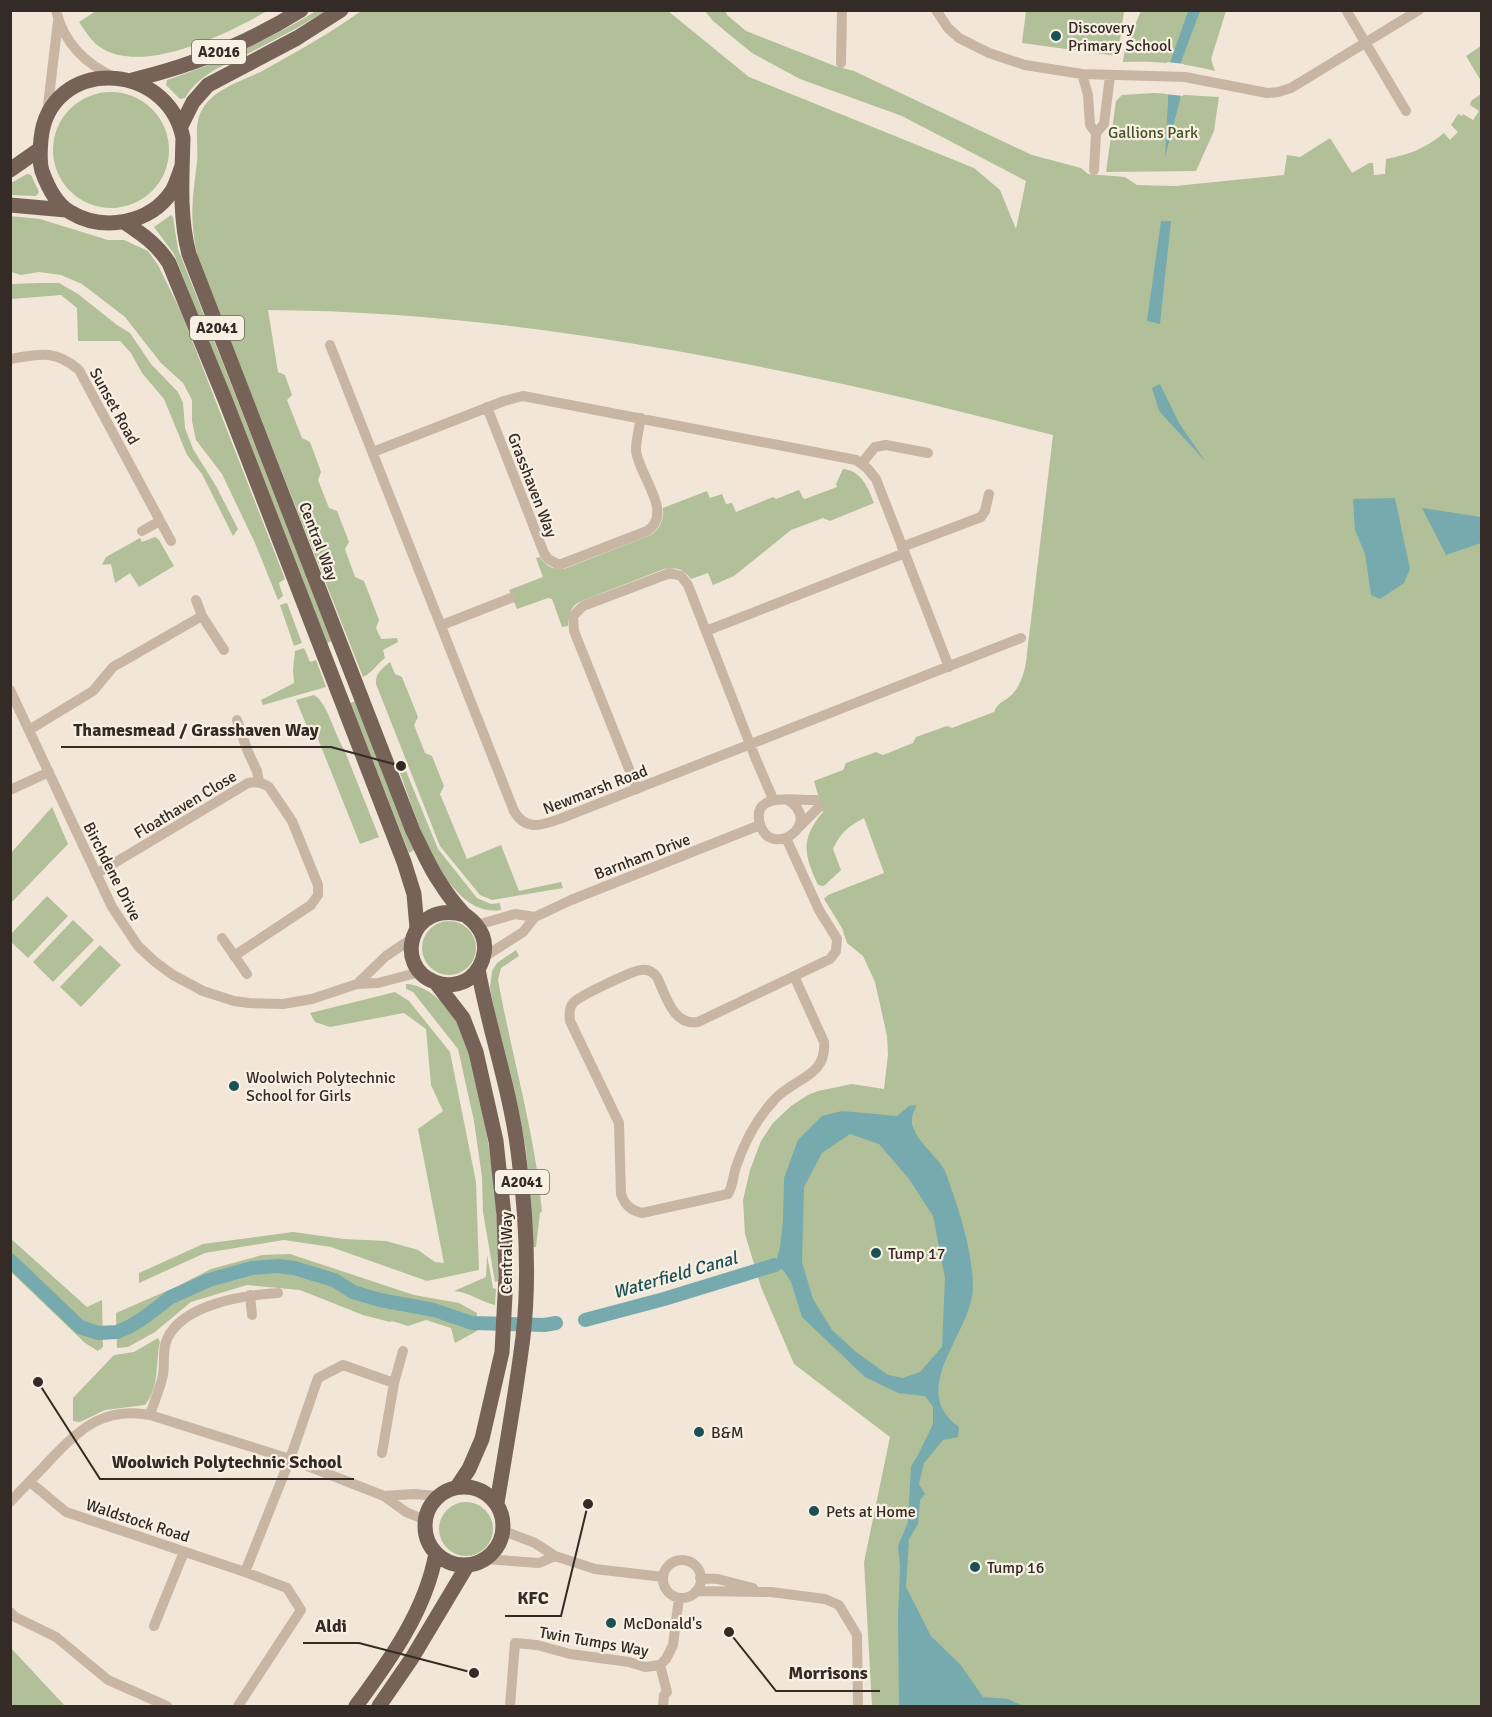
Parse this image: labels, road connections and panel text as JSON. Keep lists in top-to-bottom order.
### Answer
{
  "streets": {
    "main road": ["A2016", "A2041", "Central Way"],
    "street": [
      "Sunset Road",
      "Grasshaven Way",
      "Newmarsh Road",
      "Floathaven Close",
      "Barnham Drive",
      "Birchdene Drive",
      "Waldstock Road",
      "Twin Tumps Way"
    ]
  },
  "crossings": [
    ["A2016", "A2041"],
    ["A2016", "Central Way"],
    ["A2041", "Central Way"],
    ["A2041", "Barnham Drive"],
    ["A2041", "Birchdene Drive"],
    ["Central Way", "Barnham Drive"],
    ["Central Way", "Birchdene Drive"],
    ["Floathaven Close", "Birchdene Drive"],
    ["Barnham Drive", "Birchdene Drive"]
  ],
  "water": ["Waterfield Canal"],
  "parks": ["Gallions Park"],
  "places": [
    "Discovery Primary School",
    "Thamesmead / Grasshaven Way",
    "Woolwich Polytechnic School for Girls",
    "Tump 17",
    "Woolwich Polytechnic School",
    "B&M",
    "KFC",
    "Pets at Home",
    "Tump 16",
    "McDonald's",
    "Morrisons",
    "Aldi"
  ]
}
